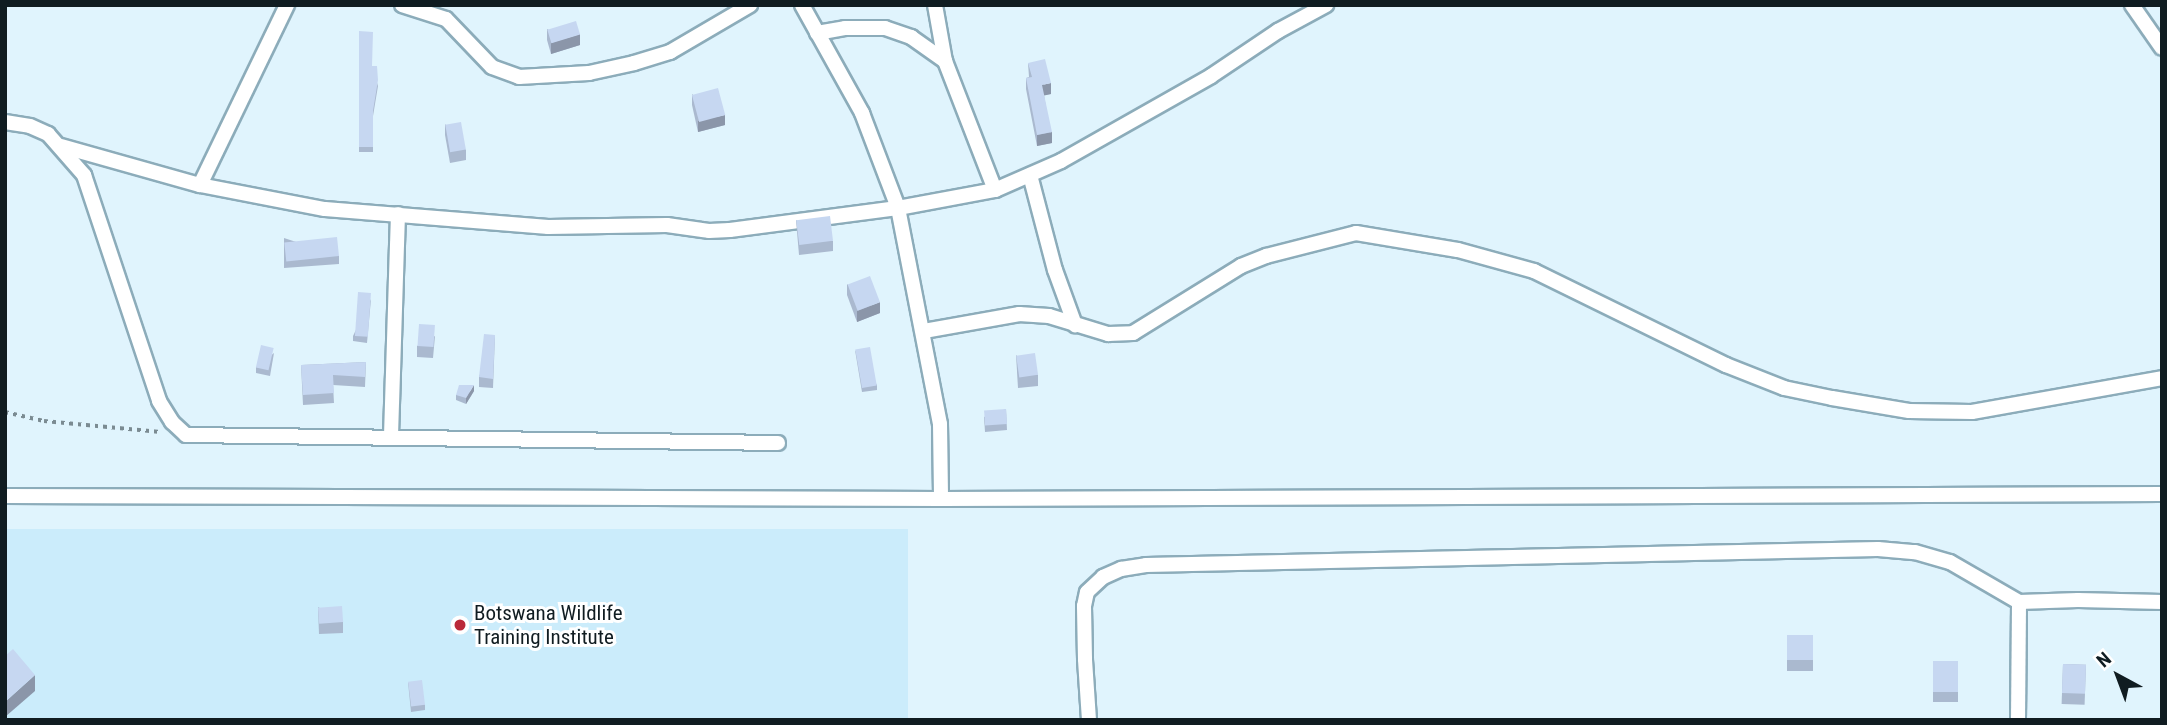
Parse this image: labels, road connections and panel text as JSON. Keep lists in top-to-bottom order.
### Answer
{
  "places": ["Botswana Wildlife Training Institute"],
  "north": "top left"
}
